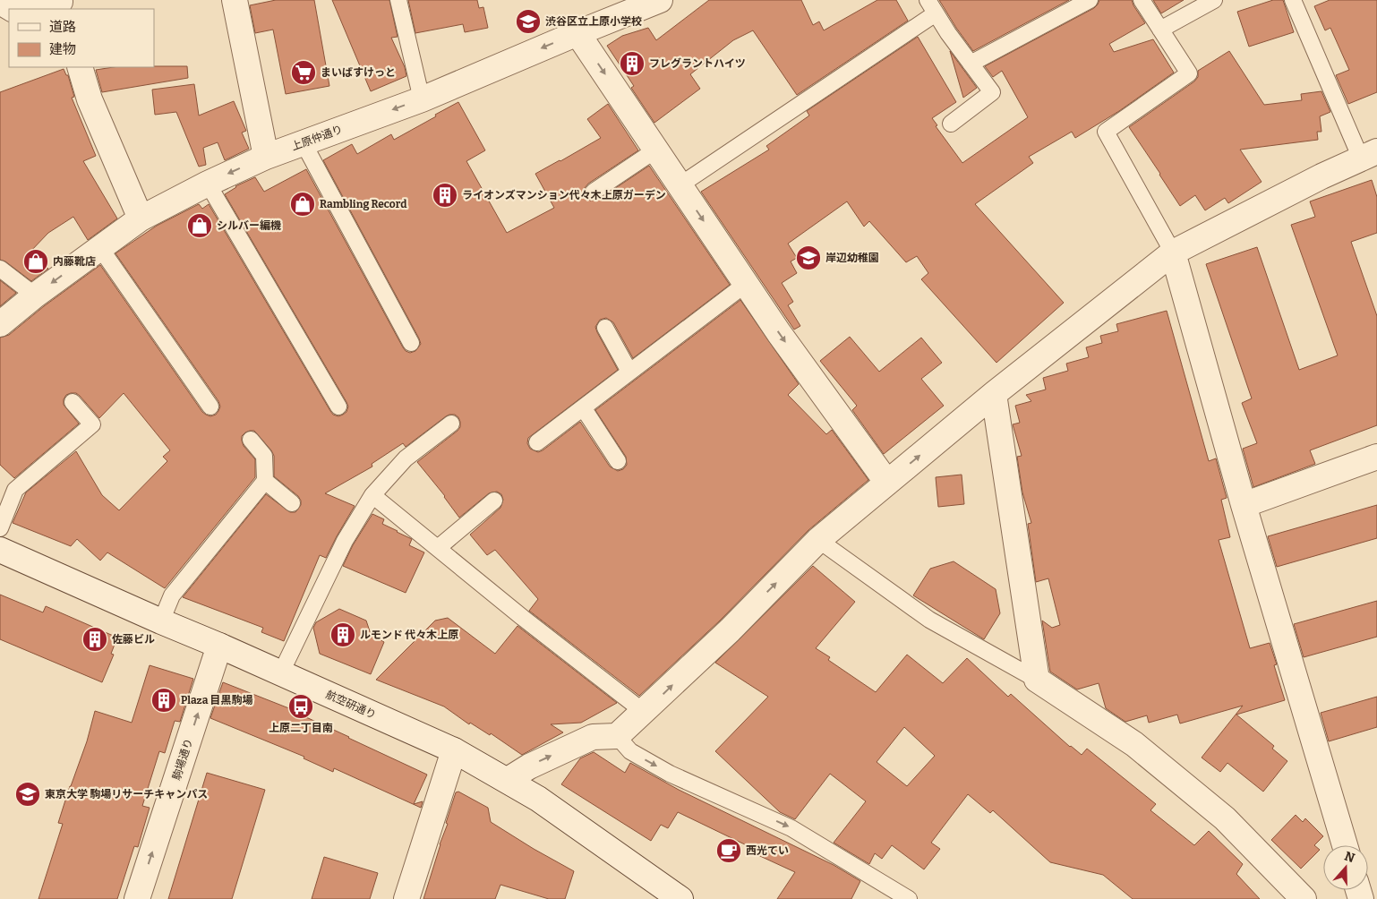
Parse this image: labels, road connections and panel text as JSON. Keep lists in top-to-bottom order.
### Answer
{
  "streets": {
    "street": ["上原仲通り", "航空研通り", "駒場通り"]
  },
  "crossings": [
    ["航空研通り", "駒場通り"]
  ],
  "one_way": ["上原仲通り", "駒場通り"],
  "places": {
    "school or university": ["渋谷区立上原小学校", "岸辺幼稚園", "東京大学 駒場リサーチキャンパス"],
    "building": [
      "フレグラントハイツ",
      "ライオンズマンション代々木上原ガーデン",
      "ルモンド 代々木上原",
      "佐藤ビル",
      "Plaza 目黒駒場"
    ],
    "supermarket": ["まいばすけっと"],
    "shop": ["Rambling Record", "シルバー編機", "内藤靴店"],
    "bus stop": ["上原二丁目南"],
    "cafe": ["西光てい"]
  },
  "legend": ["道路", "建物"],
  "north": "top"
}
